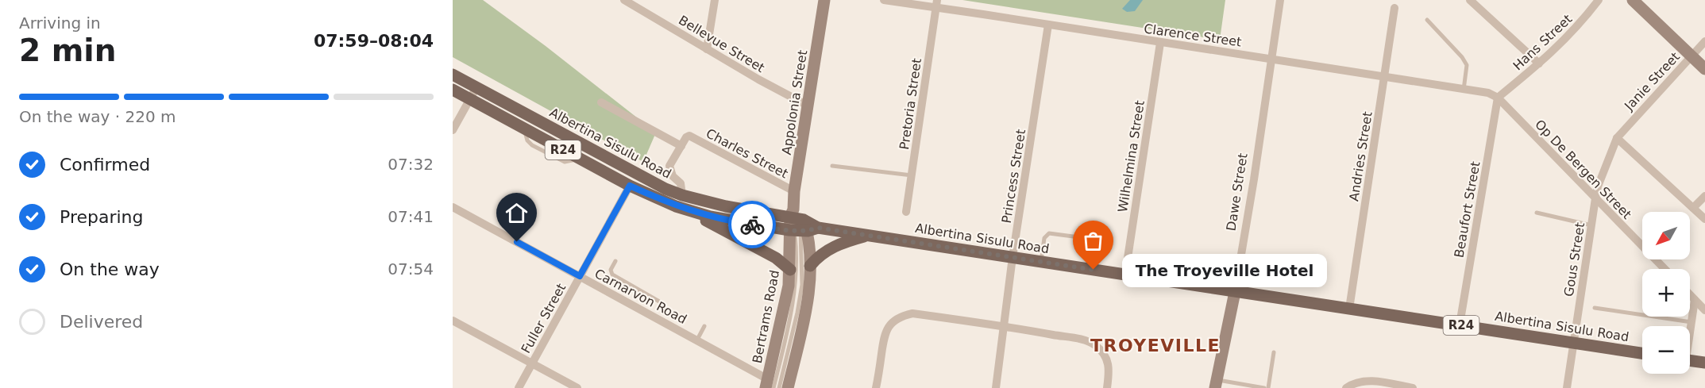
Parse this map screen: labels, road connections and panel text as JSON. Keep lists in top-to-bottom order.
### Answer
{
  "streets": {
    "main road": [
      "Appolonia Street",
      "Albertina Sisulu Road",
      "R24",
      "Dawe Street",
      "Bertrams Road"
    ],
    "street": [
      "Clarence Street",
      "Hans Street",
      "Bellevue Street",
      "Janie Street",
      "Pretoria Street",
      "Charles Street",
      "Wilhelmina Street",
      "Andries Street",
      "Op De Bergen Street",
      "Princess Street",
      "Beaufort Street",
      "Gous Street",
      "Carnarvon Road",
      "Fuller Street"
    ]
  },
  "crossings": [
    ["Clarence Street", "Hans Street"],
    ["Clarence Street", "Pretoria Street"],
    ["Clarence Street", "Wilhelmina Street"],
    ["Clarence Street", "Andries Street"],
    ["Clarence Street", "Op De Bergen Street"],
    ["Clarence Street", "Princess Street"],
    ["Clarence Street", "Dawe Street"],
    ["Clarence Street", "Beaufort Street"],
    ["Hans Street", "Op De Bergen Street"],
    ["Hans Street", "Beaufort Street"],
    ["Bellevue Street", "Appolonia Street"],
    ["Janie Street", "Gous Street"],
    ["Appolonia Street", "Albertina Sisulu Road"],
    ["Appolonia Street", "Charles Street"],
    ["Appolonia Street", "Bertrams Road"],
    ["Albertina Sisulu Road", "Wilhelmina Street"],
    ["Albertina Sisulu Road", "Andries Street"],
    ["Albertina Sisulu Road", "Princess Street"],
    ["Albertina Sisulu Road", "Dawe Street"],
    ["Albertina Sisulu Road", "Beaufort Street"],
    ["Albertina Sisulu Road", "Gous Street"],
    ["Albertina Sisulu Road", "Bertrams Road"],
    ["Albertina Sisulu Road", "Fuller Street"],
    ["Op De Bergen Street", "Beaufort Street"],
    ["Op De Bergen Street", "Gous Street"],
    ["Carnarvon Road", "Bertrams Road"],
    ["Carnarvon Road", "Fuller Street"]
  ],
  "districts": ["TROYEVILLE"],
  "places": ["The Troyeville Hotel"],
  "north": "bottom left",
  "page": {
    "heading": ["2 min", "Arriving in", "07:59–08:04"],
    "bar": "On the way · 220 m",
    "list": [
      ["Confirmed", "07:32"],
      ["Preparing", "07:41"],
      ["On the way", "07:54"],
      "Delivered"
    ],
    "map_buttons": ["+", "−"],
    "bubble": "The Troyeville Hotel"
  }
}
